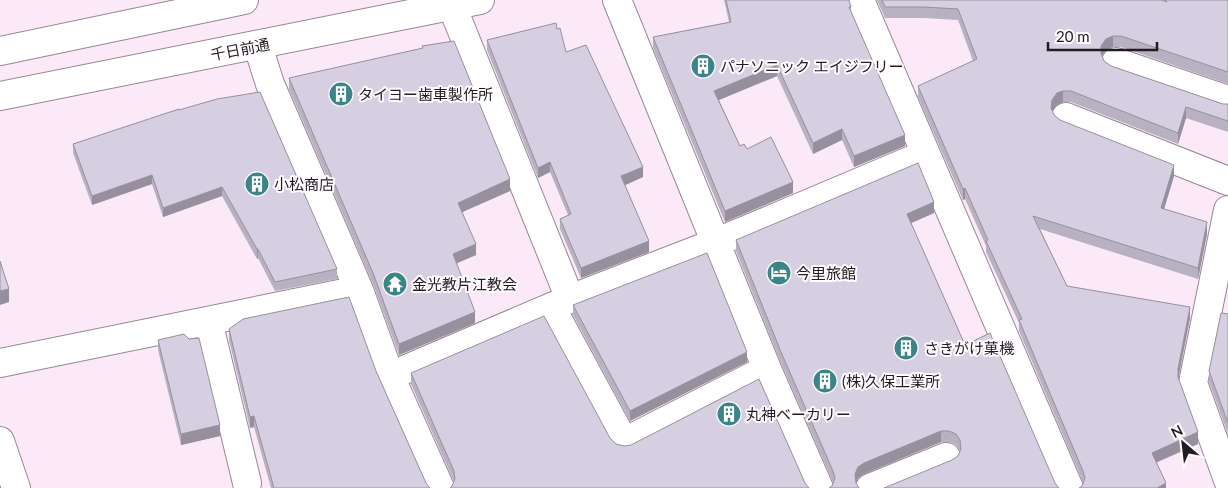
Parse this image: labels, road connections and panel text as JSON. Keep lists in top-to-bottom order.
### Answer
{
  "streets": {
    "main road": ["千日前通"]
  },
  "places": {
    "building": [
      "パナソニック エイジフリー",
      "タイヨー歯車製作所",
      "小松商店",
      "さきがけ菓機",
      "(株)久保工業所",
      "丸神ベーカリー"
    ],
    "hotel": ["今里旅館"],
    "temple": ["金光教片江教会"]
  },
  "scale_bar": "20 m",
  "north": "top left"
}
